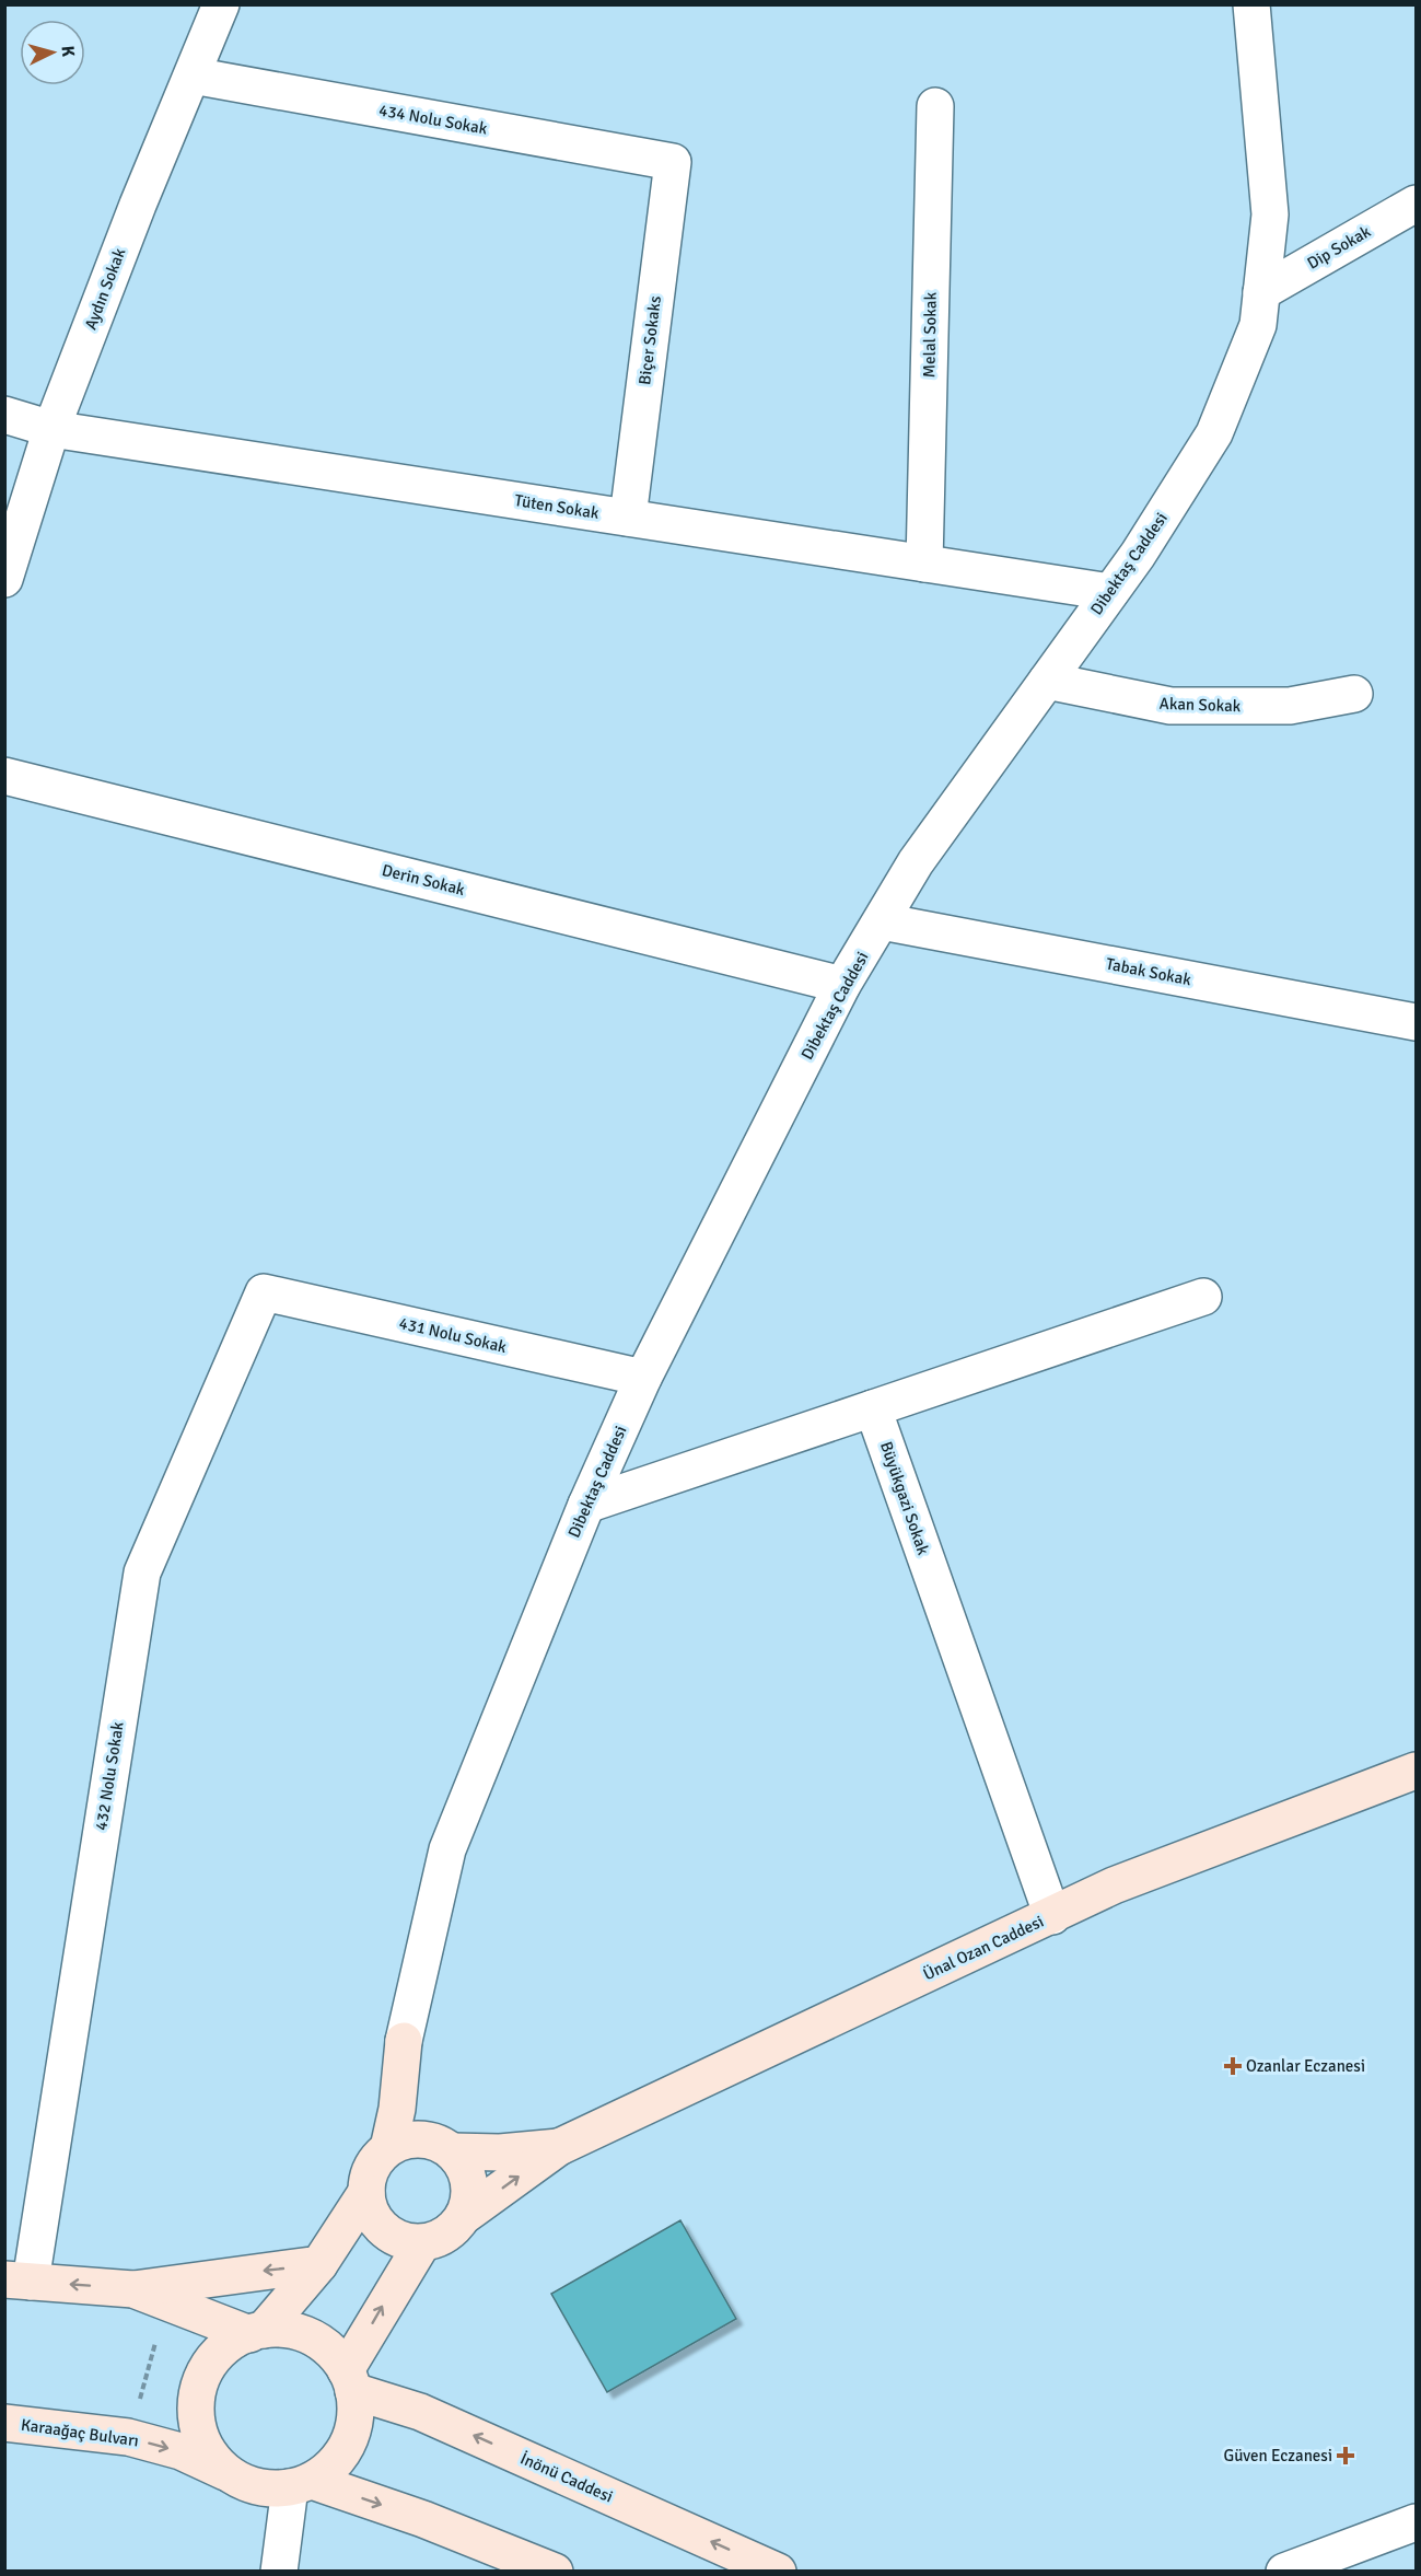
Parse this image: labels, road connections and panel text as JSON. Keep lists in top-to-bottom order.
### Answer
{
  "streets": {
    "main road": ["Ünal Ozan Caddesi", "Karaağaç Bulvarı", "İnönü Caddesi"],
    "street": [
      "434 Nolu Sokak",
      "Dip Sokak",
      "Aydın Sokak",
      "Melal Sokak",
      "Biçer Sokaks",
      "Tüten Sokak",
      "Dibektaş Caddesi",
      "Akan Sokak",
      "Derin Sokak",
      "Tabak Sokak",
      "431 Nolu Sokak",
      "Büyükgazi Sokak",
      "432 Nolu Sokak"
    ]
  },
  "crossings": [
    ["434 Nolu Sokak", "Aydın Sokak"],
    ["434 Nolu Sokak", "Biçer Sokaks"],
    ["Dip Sokak", "Dibektaş Caddesi"],
    ["Aydın Sokak", "Tüten Sokak"],
    ["Melal Sokak", "Tüten Sokak"],
    ["Biçer Sokaks", "Tüten Sokak"],
    ["Tüten Sokak", "Dibektaş Caddesi"],
    ["Dibektaş Caddesi", "Akan Sokak"],
    ["Dibektaş Caddesi", "Derin Sokak"],
    ["Dibektaş Caddesi", "Tabak Sokak"],
    ["Dibektaş Caddesi", "431 Nolu Sokak"],
    ["431 Nolu Sokak", "432 Nolu Sokak"],
    ["Büyükgazi Sokak", "Ünal Ozan Caddesi"],
    ["Karaağaç Bulvarı", "İnönü Caddesi"]
  ],
  "places": {
    "health": ["Ozanlar Eczanesi", "Güven Eczanesi"]
  },
  "north": "right"
}
